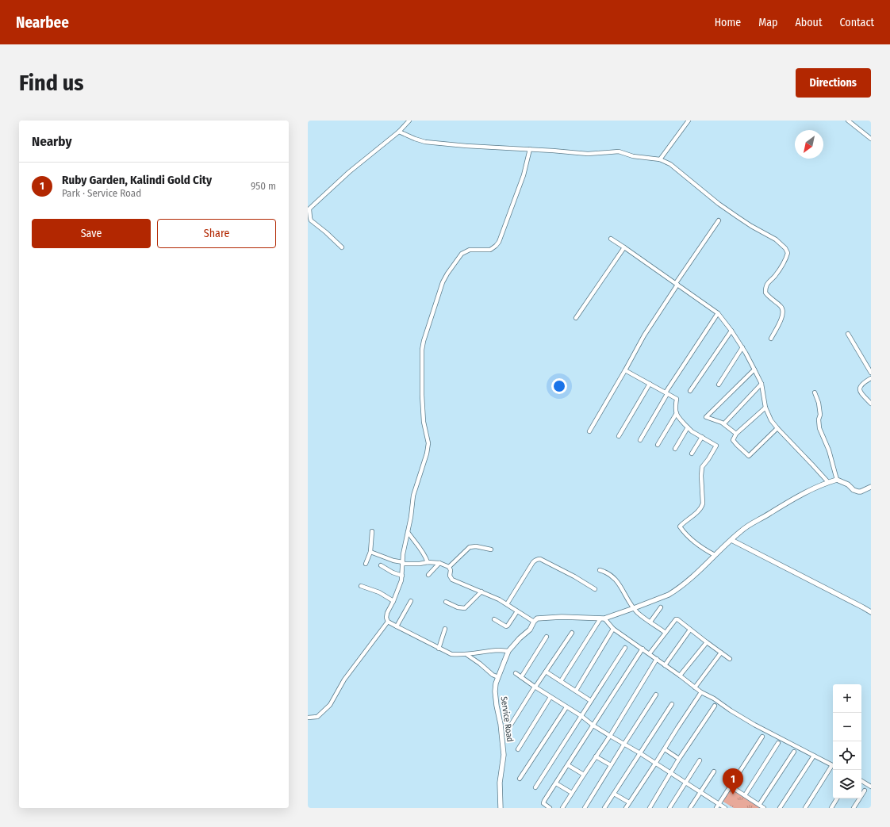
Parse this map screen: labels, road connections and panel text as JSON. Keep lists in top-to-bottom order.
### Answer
{
  "streets": {
    "street": ["Service Road"]
  },
  "north": "bottom left",
  "page": {
    "header": "Nearbee",
    "nav": [
      "Home",
      "Map",
      "About",
      "Contact"
    ],
    "buttons": [
      "Directions",
      ["Save", "Share"]
    ],
    "title": "Find us",
    "heading": "Nearby",
    "list": [
      {
        "mark": "1",
        "name": "Ruby Garden, Kalindi Gold City",
        "note": "Park · Service Road",
        "value": "950 m"
      }
    ],
    "map_buttons": ["+", "−"],
    "pins": "1"
  }
}
